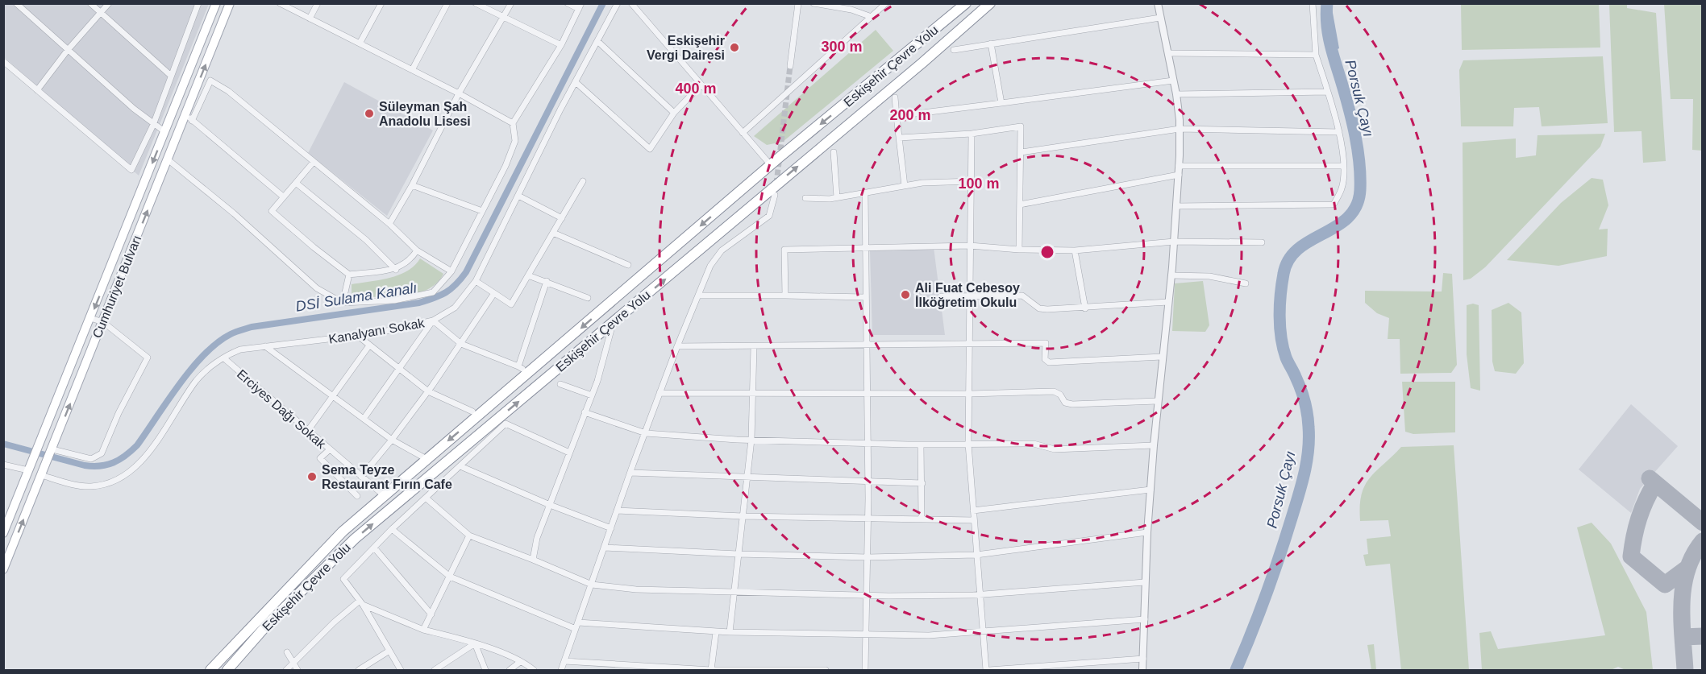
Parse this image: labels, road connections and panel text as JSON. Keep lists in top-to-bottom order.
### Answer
{
  "streets": {
    "highway": ["Eskişehir Çevre Yolu"],
    "main road": ["Cumhuriyet Bulvarı"],
    "street": ["Kanalyanı Sokak", "Erciyes Dağı Sokak"]
  },
  "crossings": [
    ["Eskişehir Çevre Yolu", "Erciyes Dağı Sokak"],
    ["Cumhuriyet Bulvarı", "Kanalyanı Sokak"],
    ["Kanalyanı Sokak", "Erciyes Dağı Sokak"]
  ],
  "water": ["Porsuk Çayı", "DSİ Sulama Kanalı"],
  "places": [
    "Eskişehir Vergi Dairesi",
    "Süleyman Şah Anadolu Lisesi",
    "Ali Fuat Cebesoy İlköğretim Okulu",
    "Sema Teyze Restaurant Fırın Cafe"
  ],
  "rings": [
    "300 m",
    "400 m",
    "200 m",
    "100 m"
  ]
}
